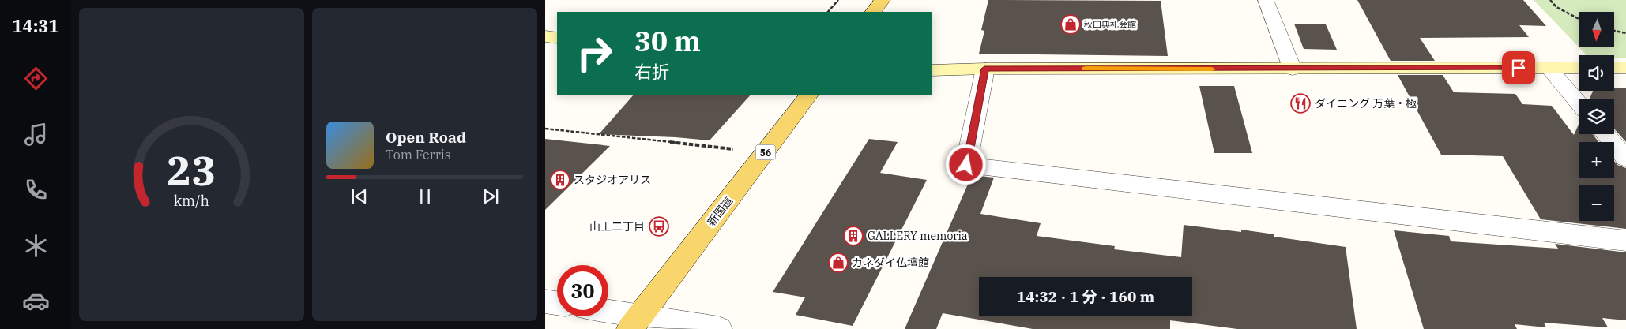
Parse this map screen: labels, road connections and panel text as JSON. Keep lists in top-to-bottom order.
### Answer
{
  "streets": {
    "main road": ["56", "新国道"]
  },
  "places": {
    "shop": ["秋田典礼会館", "カネダイ仏壇館"],
    "restaurant": ["ダイニング 万葉・極"],
    "building": ["スタジオアリス", "GALLERY memoria"],
    "bus stop": ["山王二丁目"]
  },
  "north": "bottom",
  "page": {
    "tabs": "14:31",
    "map_buttons": ["+", "−"],
    "turn": ["30 m", "右折"],
    "song": ["Open Road", "Tom Ferris"],
    "limit": "30",
    "trip": "14:32 · 1 分 · 160 m",
    "gauge": ["23", "km/h"]
  }
}
